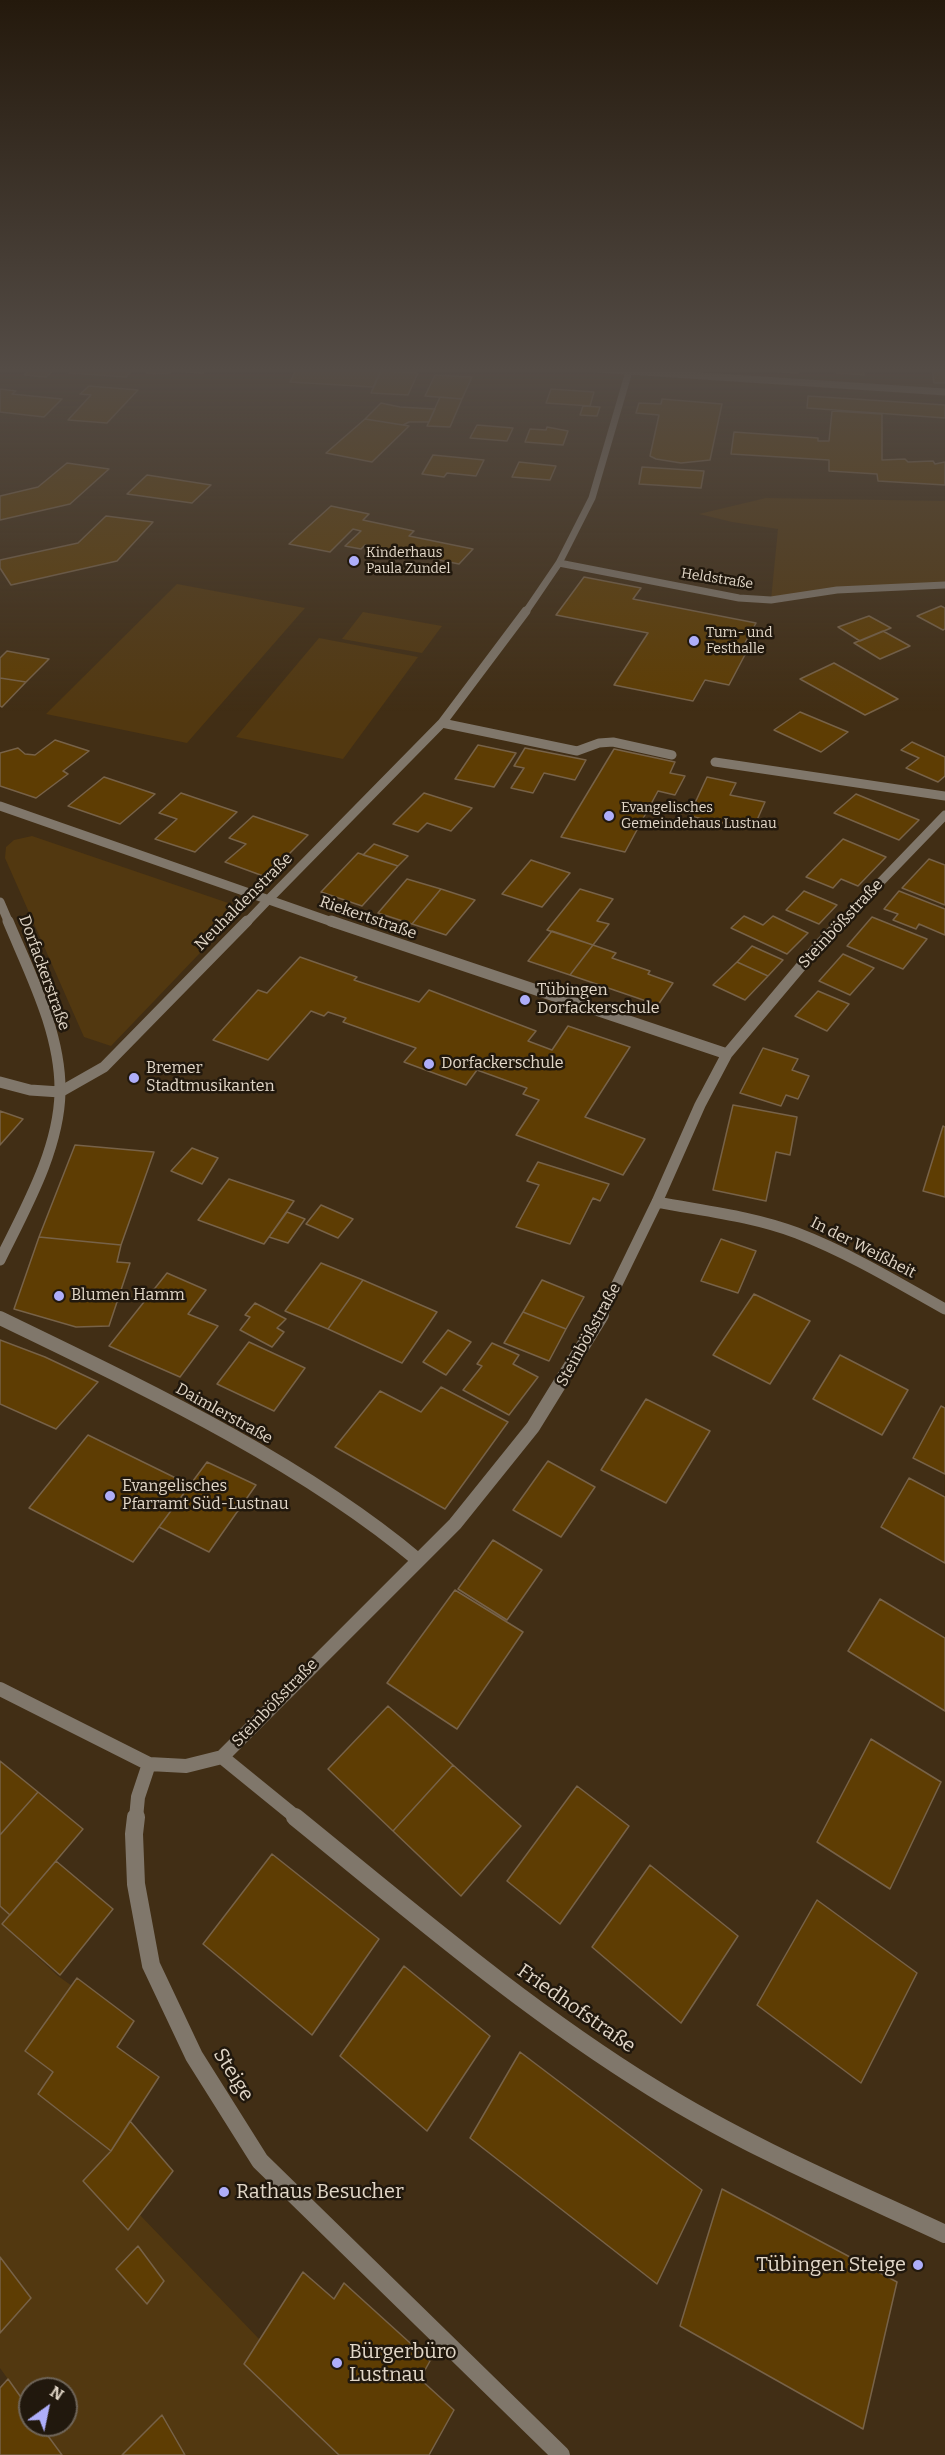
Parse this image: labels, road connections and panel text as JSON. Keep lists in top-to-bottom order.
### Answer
{
  "streets": {
    "street": [
      "Heldstraße",
      "Neuhaldenstraße",
      "Riekertstraße",
      "Steinbößstraße",
      "Dorfackerstraße",
      "In der Weißheit",
      "Daimlerstraße",
      "Friedhofstraße",
      "Steige"
    ]
  },
  "crossings": [
    ["Heldstraße", "Neuhaldenstraße"],
    ["Neuhaldenstraße", "Riekertstraße"],
    ["Neuhaldenstraße", "Dorfackerstraße"],
    ["Riekertstraße", "Steinbößstraße"],
    ["Steinbößstraße", "In der Weißheit"],
    ["Steinbößstraße", "Daimlerstraße"],
    ["Steinbößstraße", "Friedhofstraße"],
    ["Steinbößstraße", "Steige"]
  ],
  "places": [
    "Kinderhaus Paula Zundel",
    "Turn- und Festhalle",
    "Evangelisches Gemeindehaus Lustnau",
    "Tübingen Dorfackerschule",
    "Dorfackerschule",
    "Bremer Stadtmusikanten",
    "Blumen Hamm",
    "Evangelisches Pfarramt Süd-Lustnau",
    "Rathaus Besucher",
    "Tübingen Steige",
    "Bürgerbüro Lustnau"
  ],
  "north": "top right"
}
